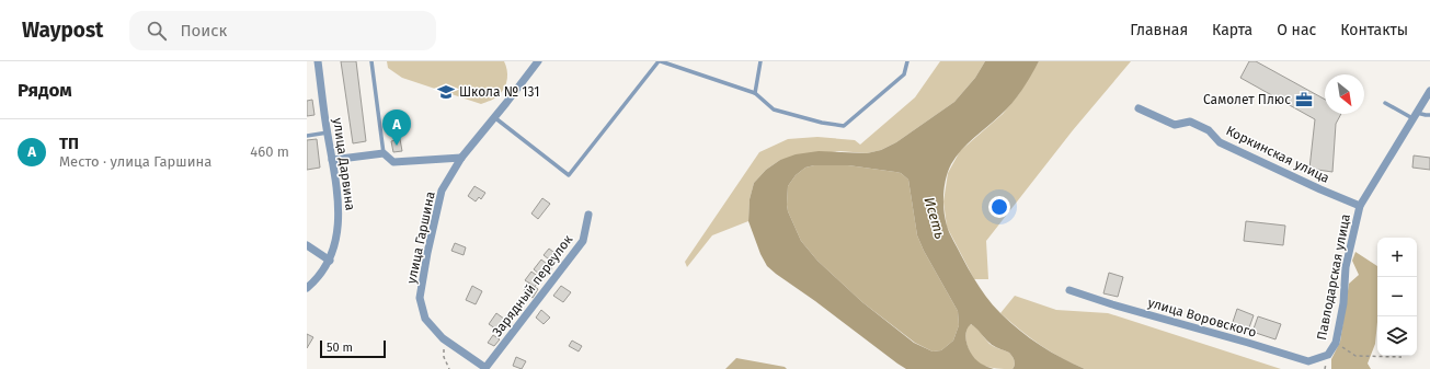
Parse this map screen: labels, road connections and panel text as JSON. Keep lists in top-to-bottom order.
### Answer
{
  "streets": {
    "street": [
      "Коркинская улица",
      "улица Дарвина",
      "улица Гаршина",
      "Павлодарская улица",
      "Зарядный переулок",
      "улица Воровского"
    ]
  },
  "crossings": [
    ["Коркинская улица", "Павлодарская улица"],
    ["Павлодарская улица", "улица Воровского"]
  ],
  "water": ["Исеть"],
  "places": {
    "school or university": ["Школа № 131"],
    "office": ["Самолет Плюс"]
  },
  "scale_bar": "50 m",
  "north": "bottom right",
  "page": {
    "header": "Waypost",
    "search": "Поиск",
    "nav": [
      "Главная",
      "Карта",
      "О нас",
      "Контакты"
    ],
    "heading": "Рядом",
    "pins": "A",
    "list": [
      {
        "mark": "A",
        "name": "ТП",
        "note": "Место · улица Гаршина",
        "value": "460 m"
      }
    ],
    "map_buttons": ["+", "−"],
    "scale": "50 m"
  }
}
